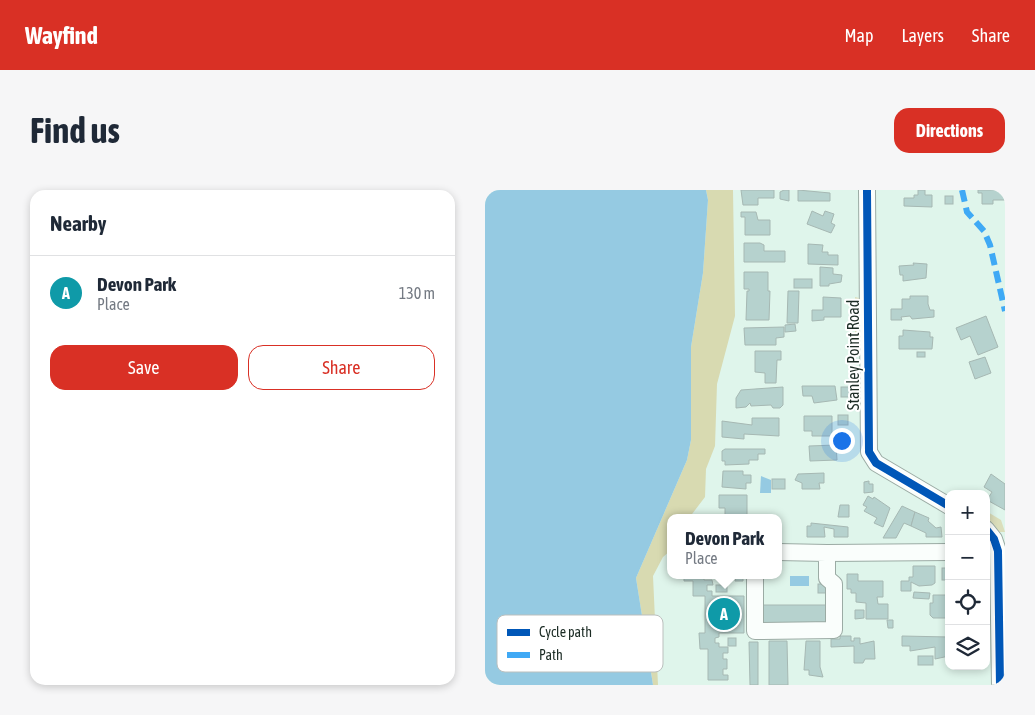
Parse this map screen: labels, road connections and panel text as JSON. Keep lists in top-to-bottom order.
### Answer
{
  "streets": {
    "street": ["Stanley Point Road"]
  },
  "legend": ["Cycle path", "Path"],
  "page": {
    "header": "Wayfind",
    "nav": ["Map", "Layers", "Share"],
    "buttons": [
      "Directions",
      ["Save", "Share"]
    ],
    "title": "Find us",
    "heading": "Nearby",
    "list": [
      {
        "mark": "A",
        "name": "Devon Park",
        "note": "Place",
        "value": "130 m"
      }
    ],
    "map_buttons": ["+", "−"],
    "popup": ["Devon Park", "Place"],
    "pins": "A"
  }
}
